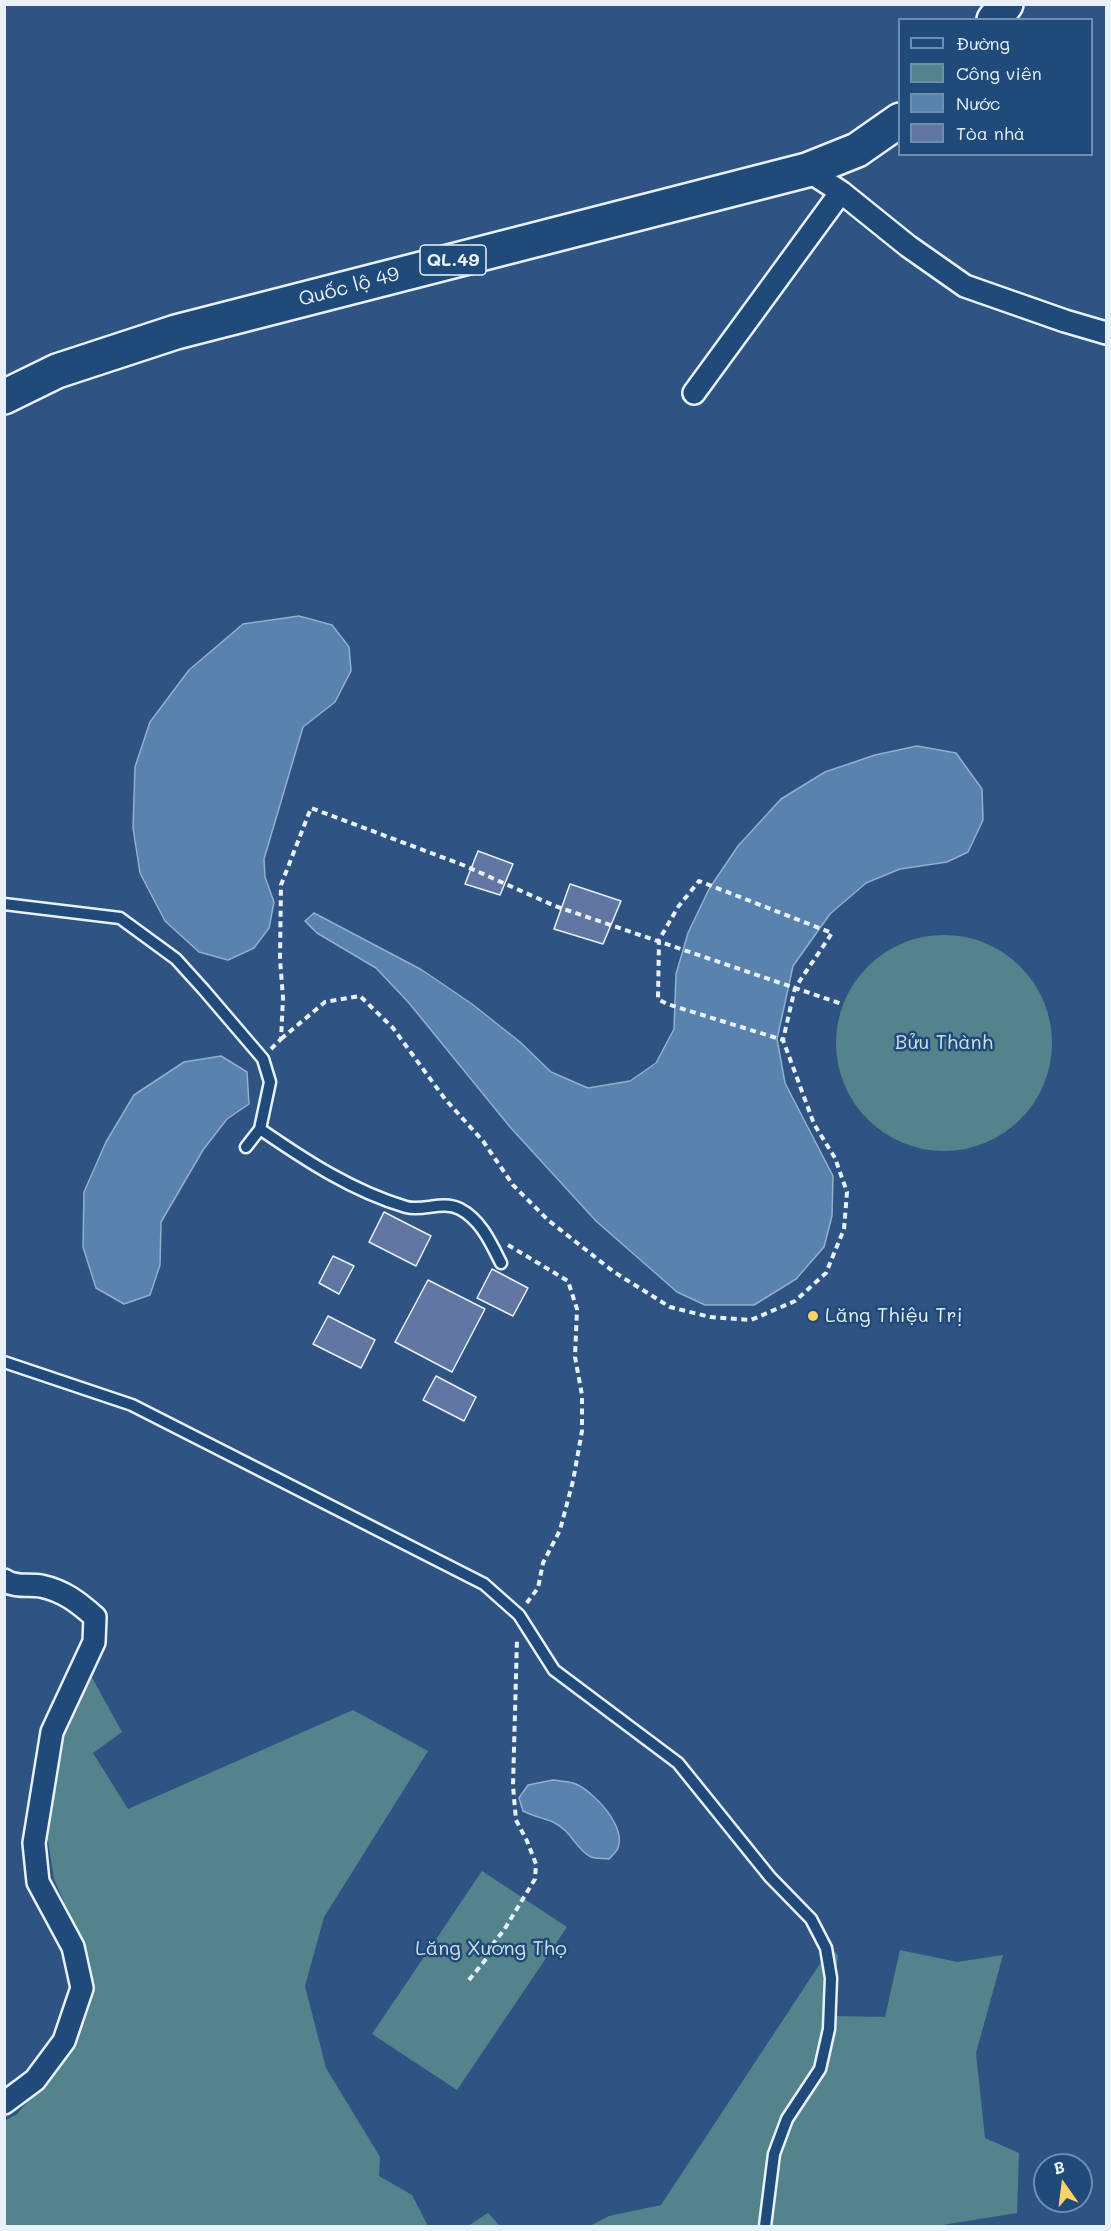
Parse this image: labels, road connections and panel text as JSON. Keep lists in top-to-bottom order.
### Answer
{
  "streets": {
    "highway": ["QL.49", "Quốc lộ 49"]
  },
  "parks": ["Bửu Thành", "Lăng Xương Thọ"],
  "places": ["Lăng Thiệu Trị"],
  "legend": [
    "Đường",
    "Công viên",
    "Nước",
    "Tòa nhà"
  ],
  "north": "top"
}
